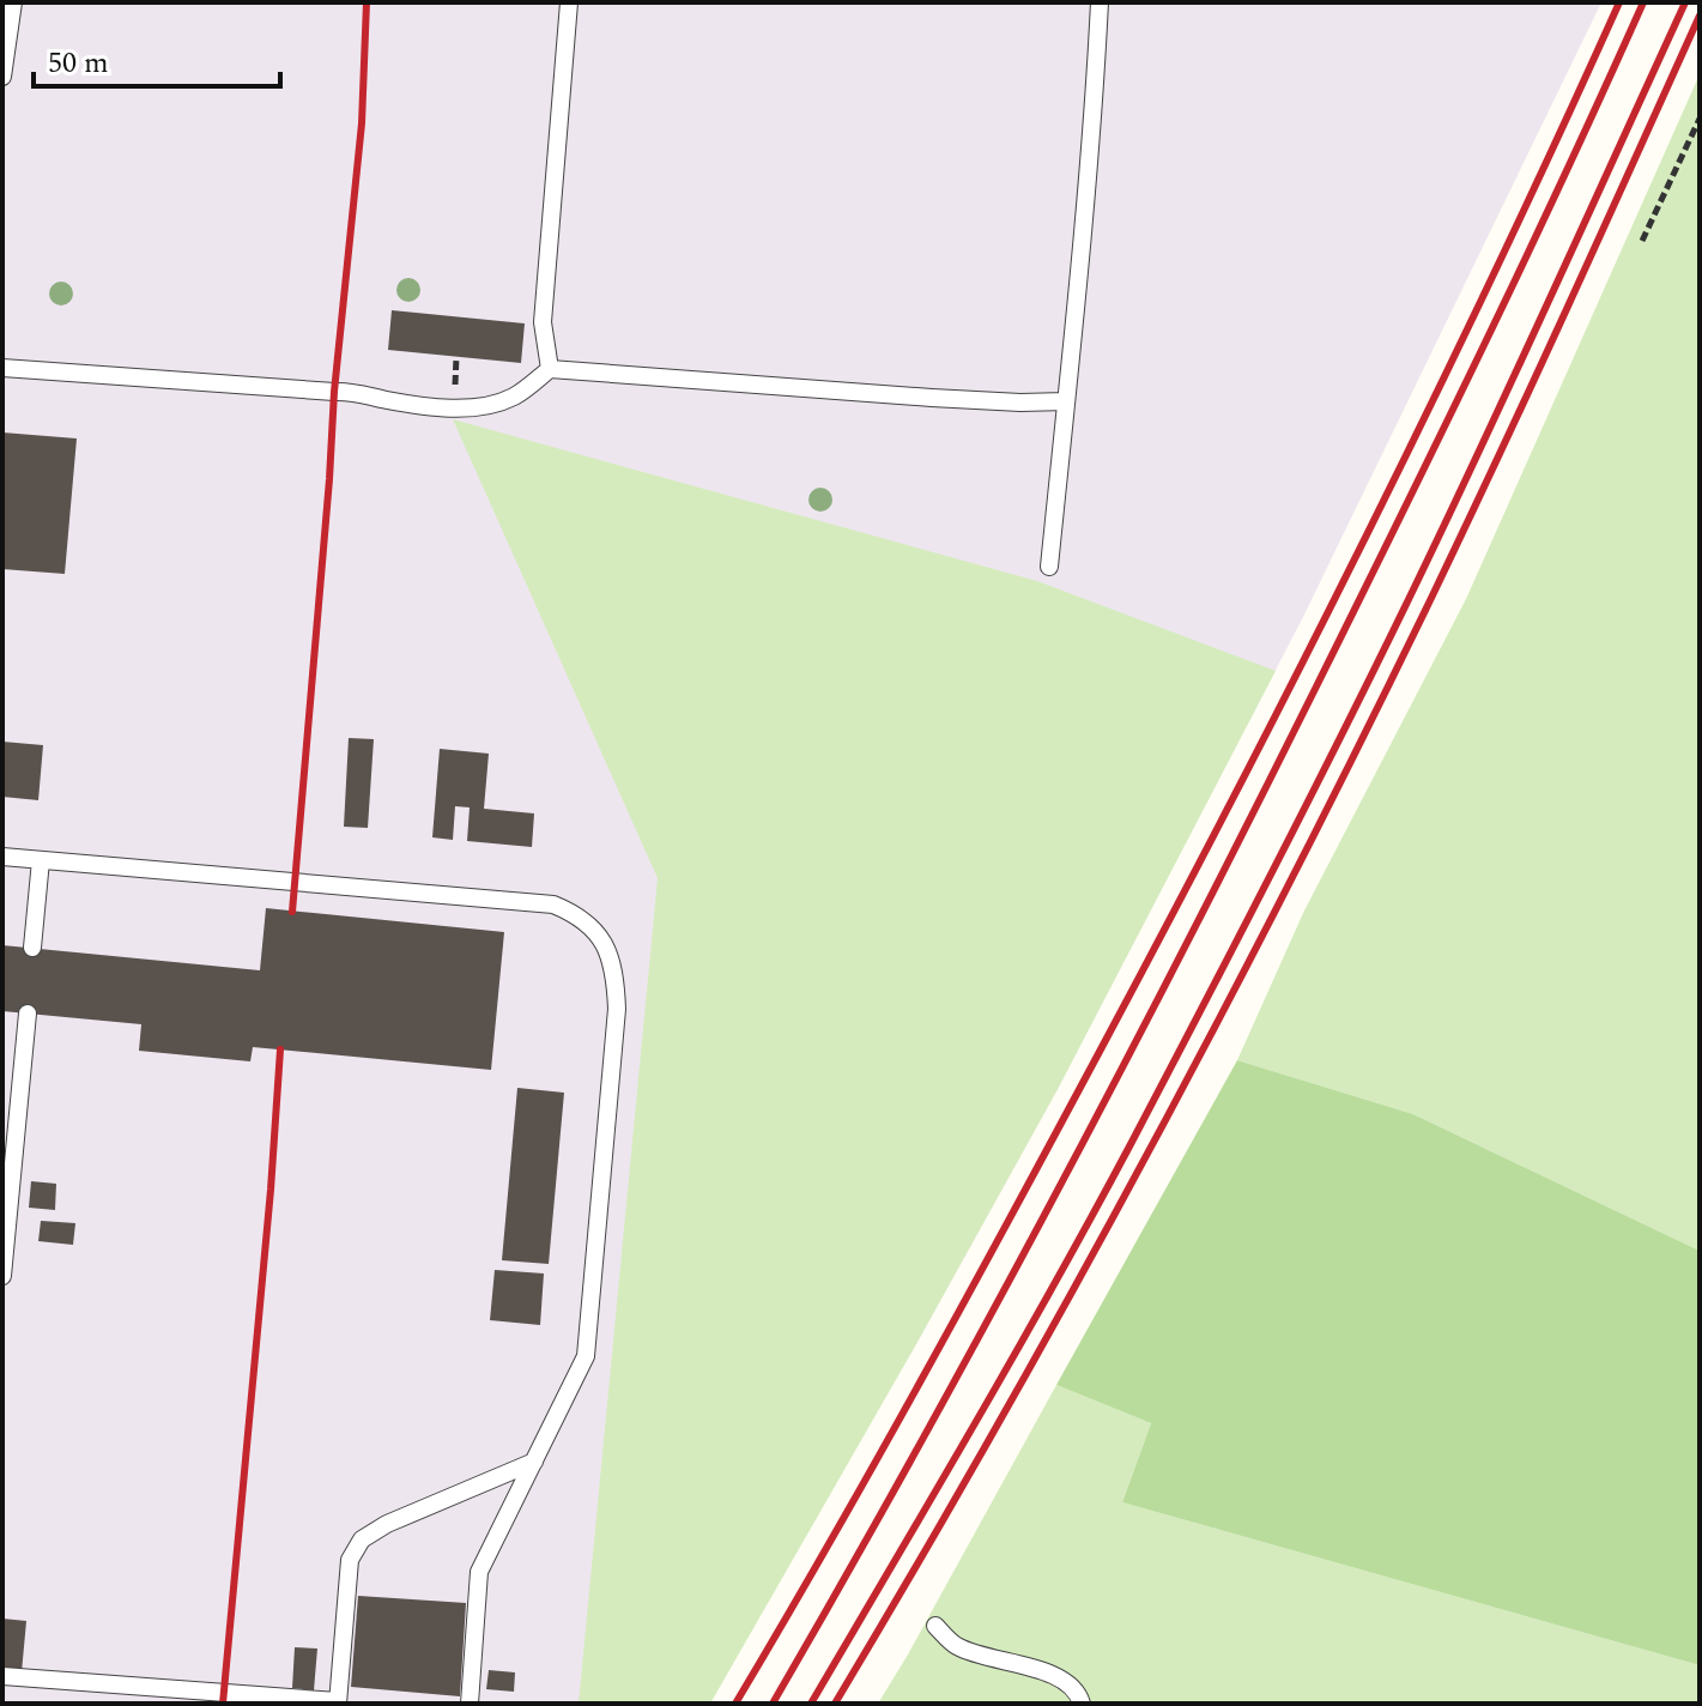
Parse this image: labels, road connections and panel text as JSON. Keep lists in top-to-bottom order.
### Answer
{
  "scale_bar": "50 m"
}
